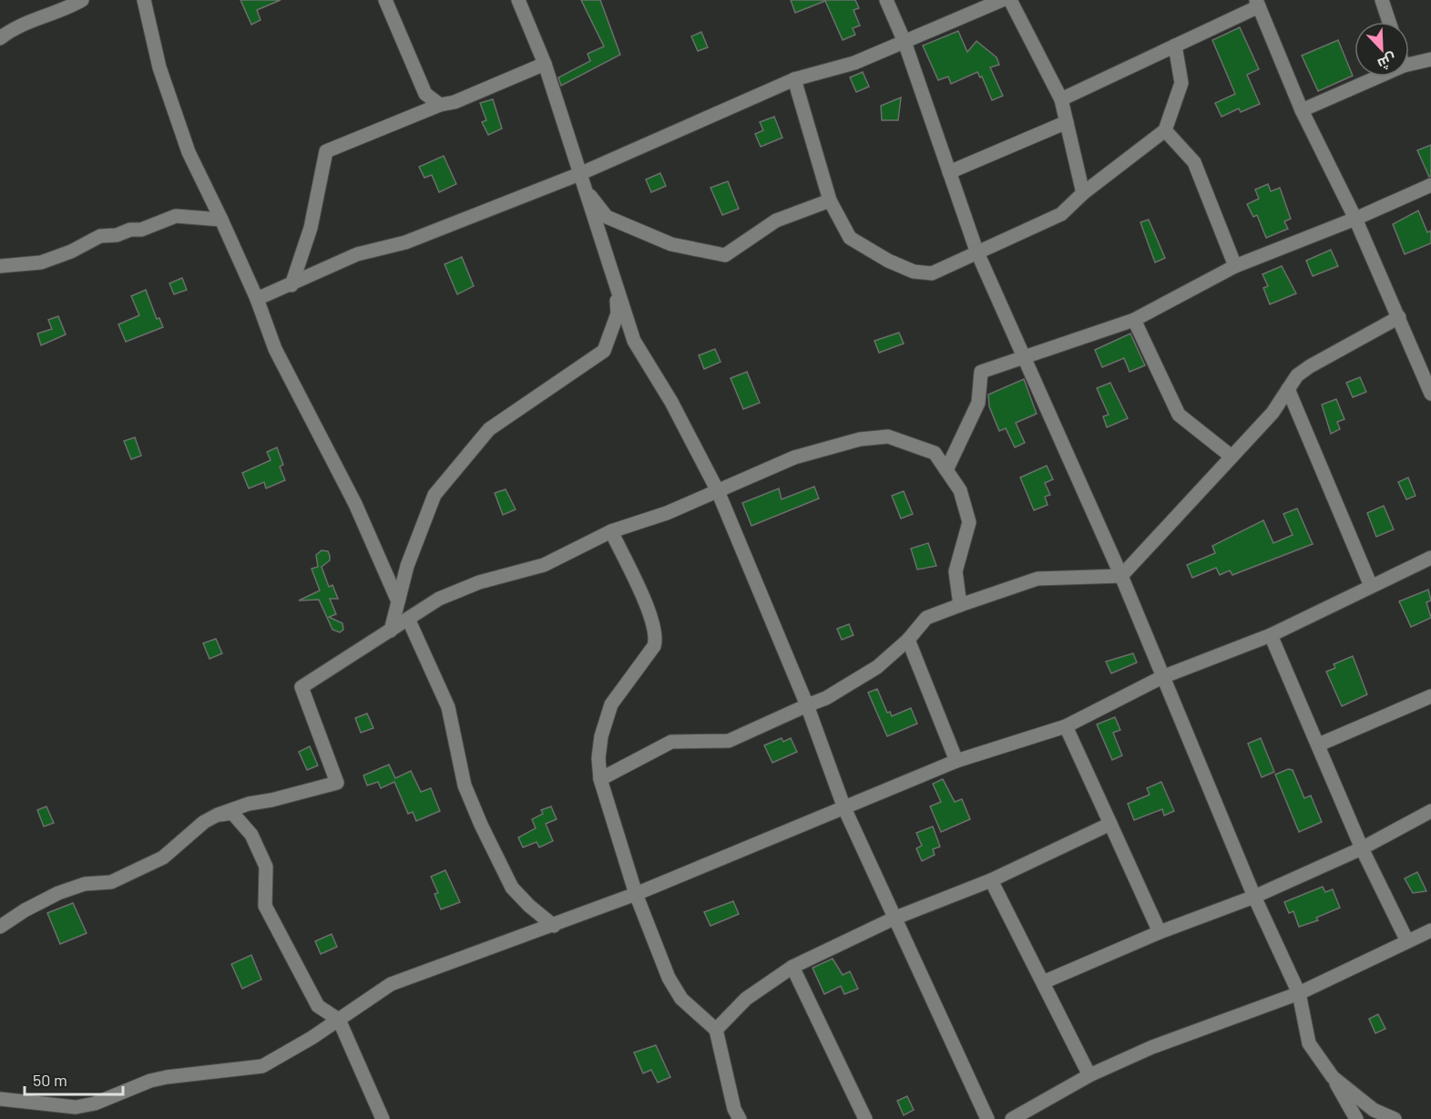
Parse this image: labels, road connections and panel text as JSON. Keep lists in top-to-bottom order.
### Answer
{
  "scale_bar": "50 m",
  "north": "bottom right"
}
